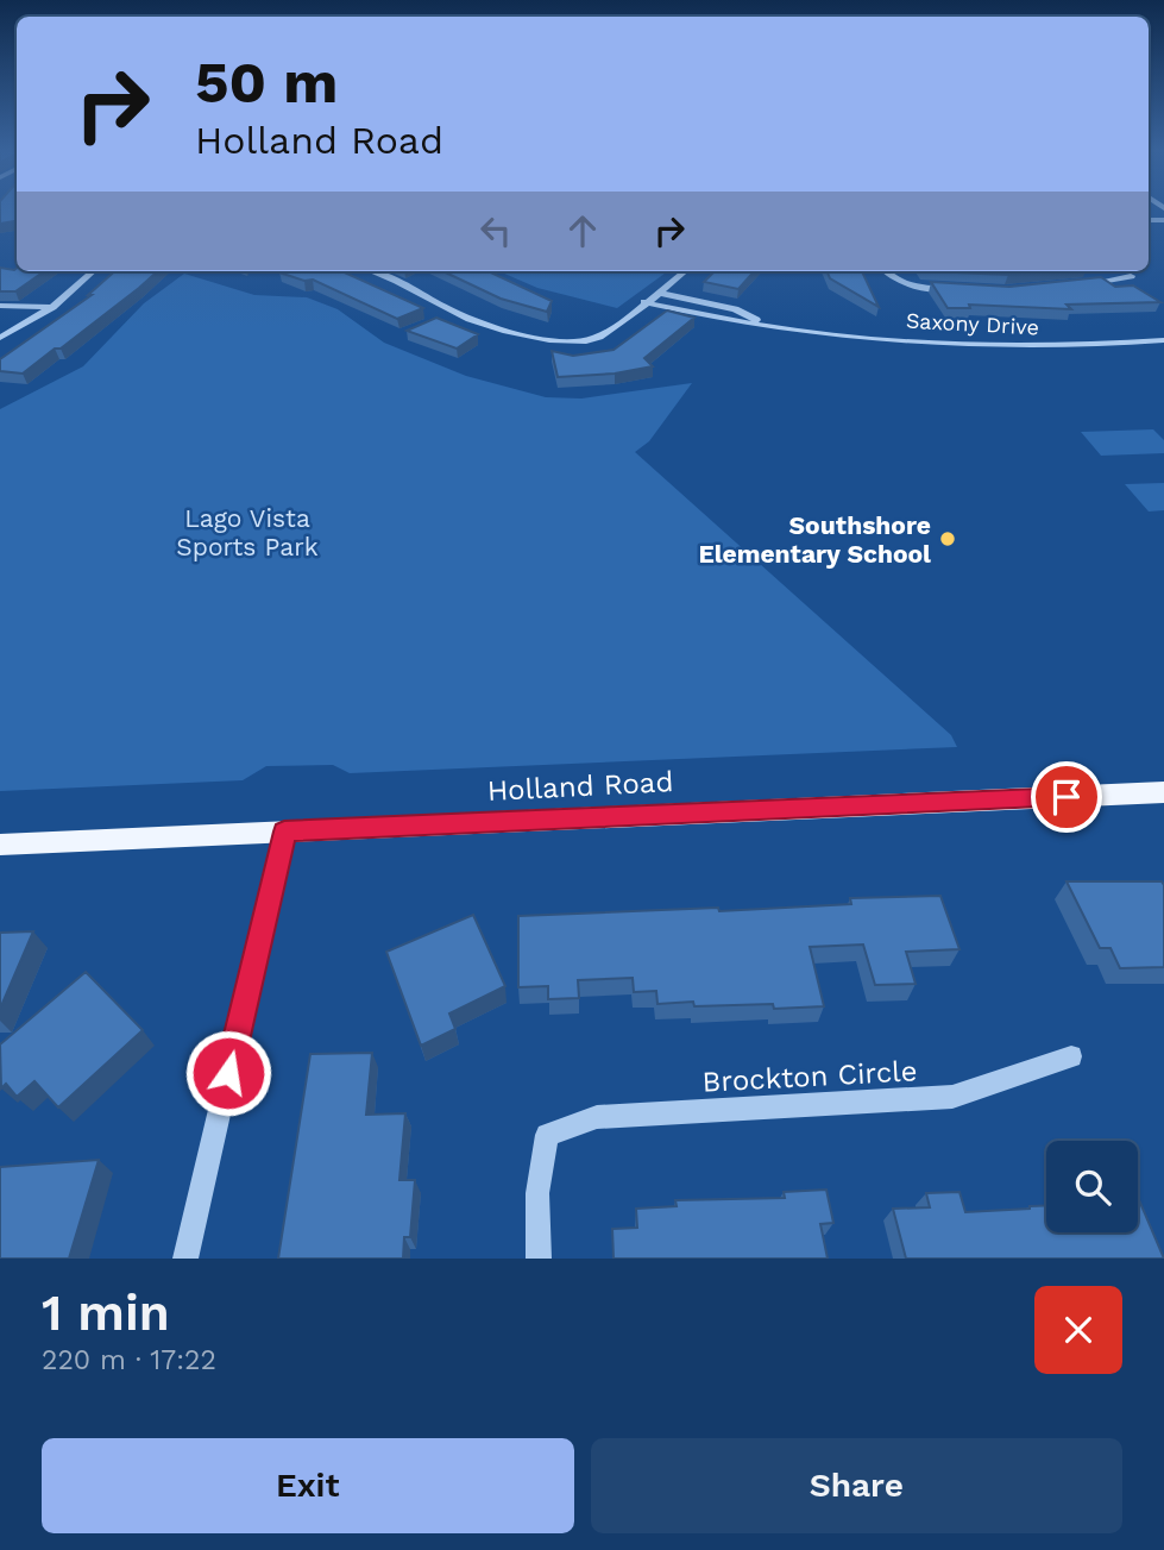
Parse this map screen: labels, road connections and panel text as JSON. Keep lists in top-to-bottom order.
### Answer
{
  "streets": {
    "main road": ["Holland Road"],
    "street": ["Saxony Drive", "Brockton Circle"]
  },
  "parks": ["Lago Vista Sports Park"],
  "places": ["Southshore Elementary School"],
  "page": {
    "turn": ["50 m", "Holland Road"],
    "heading": ["1 min", "220 m · 17:22"],
    "buttons": ["Exit", "Share"]
  }
}
